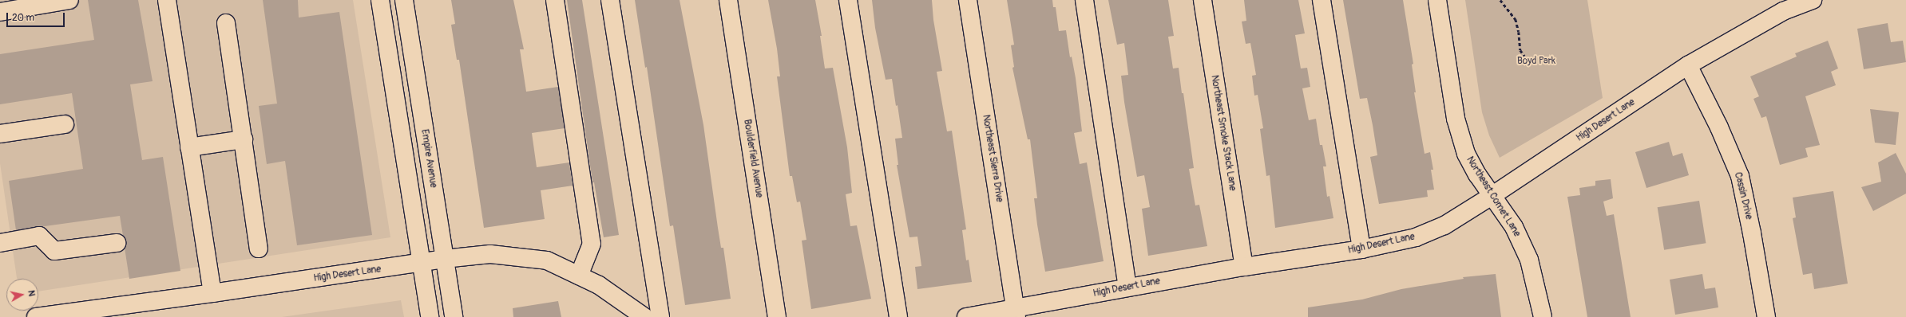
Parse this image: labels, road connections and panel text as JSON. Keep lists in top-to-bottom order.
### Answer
{
  "streets": {
    "main road": [
      "High Desert Lane",
      "Northeast Smoke Stack Lane",
      "Empire Avenue",
      "Boulderfield Avenue",
      "Northeast Sierra Drive",
      "Cassin Drive",
      "Northeast Comet Lane"
    ]
  },
  "crossings": [
    ["High Desert Lane", "Northeast Smoke Stack Lane"],
    ["High Desert Lane", "Empire Avenue"],
    ["High Desert Lane", "Northeast Sierra Drive"],
    ["High Desert Lane", "Cassin Drive"],
    ["High Desert Lane", "Northeast Comet Lane"]
  ],
  "parks": ["Boyd Park"],
  "scale_bar": "20 m",
  "north": "right"
}
